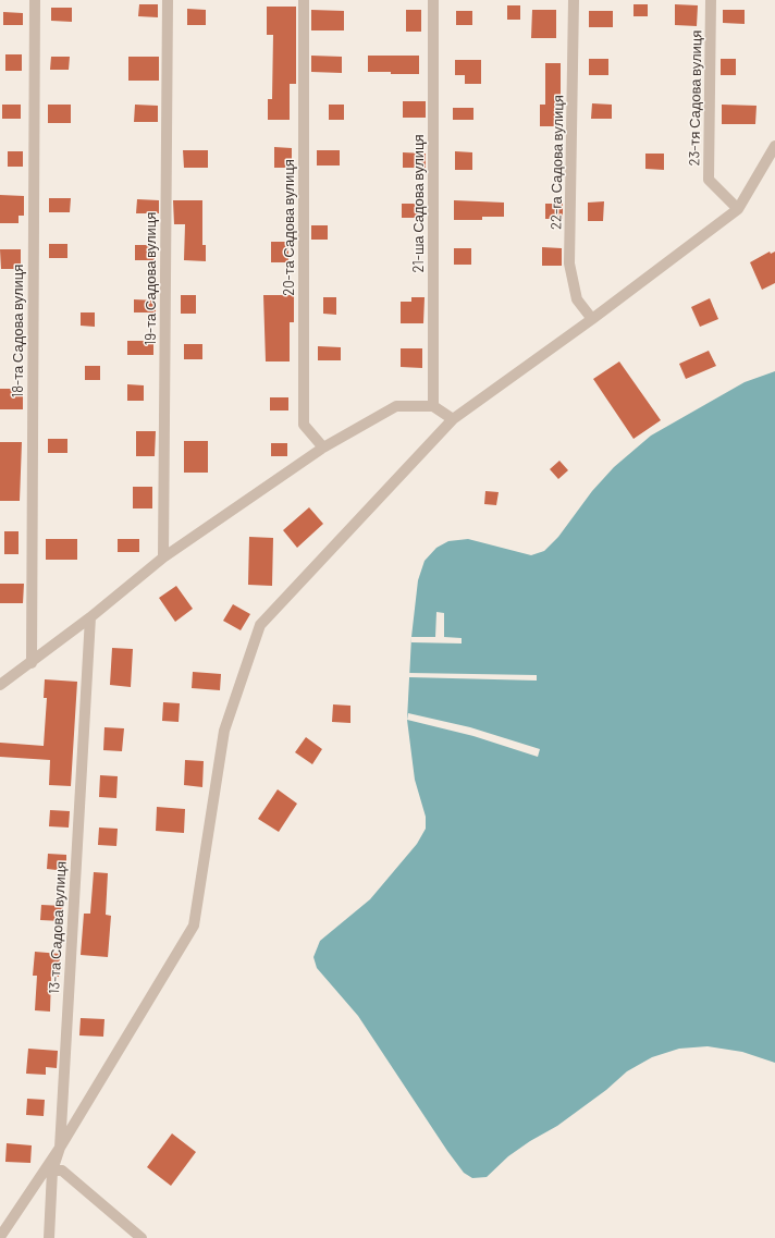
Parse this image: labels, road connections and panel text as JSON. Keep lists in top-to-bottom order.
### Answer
{
  "streets": {
    "street": [
      "23-тя Садова вулиця",
      "22-га Садова вулиця",
      "21-ша Садова вулиця",
      "20-та Садова вулиця",
      "19-та Садова вулиця",
      "18-та Садова вулиця",
      "13-та Садова вулиця"
    ]
  }
}
